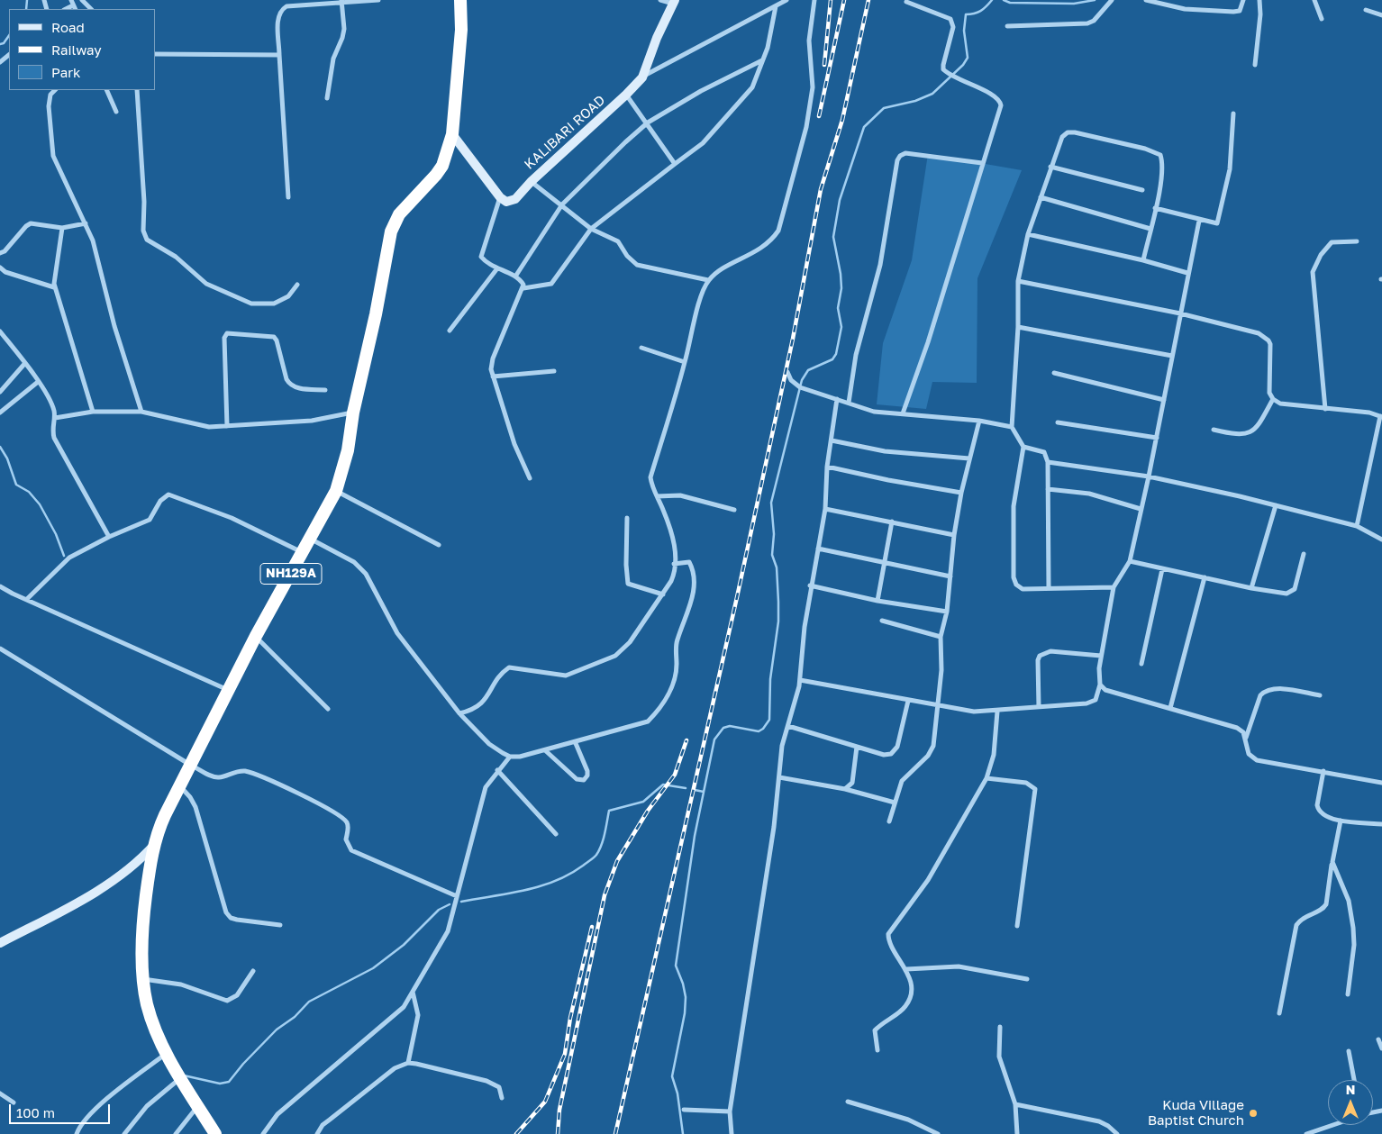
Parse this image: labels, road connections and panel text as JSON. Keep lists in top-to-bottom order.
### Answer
{
  "streets": {
    "highway": ["NH129A"],
    "street": ["KALIBARI ROAD"]
  },
  "places": ["Kuda Village Baptist Church"],
  "legend": ["Road", "Railway", "Park"],
  "scale_bar": "100 m",
  "north": "top"
}
